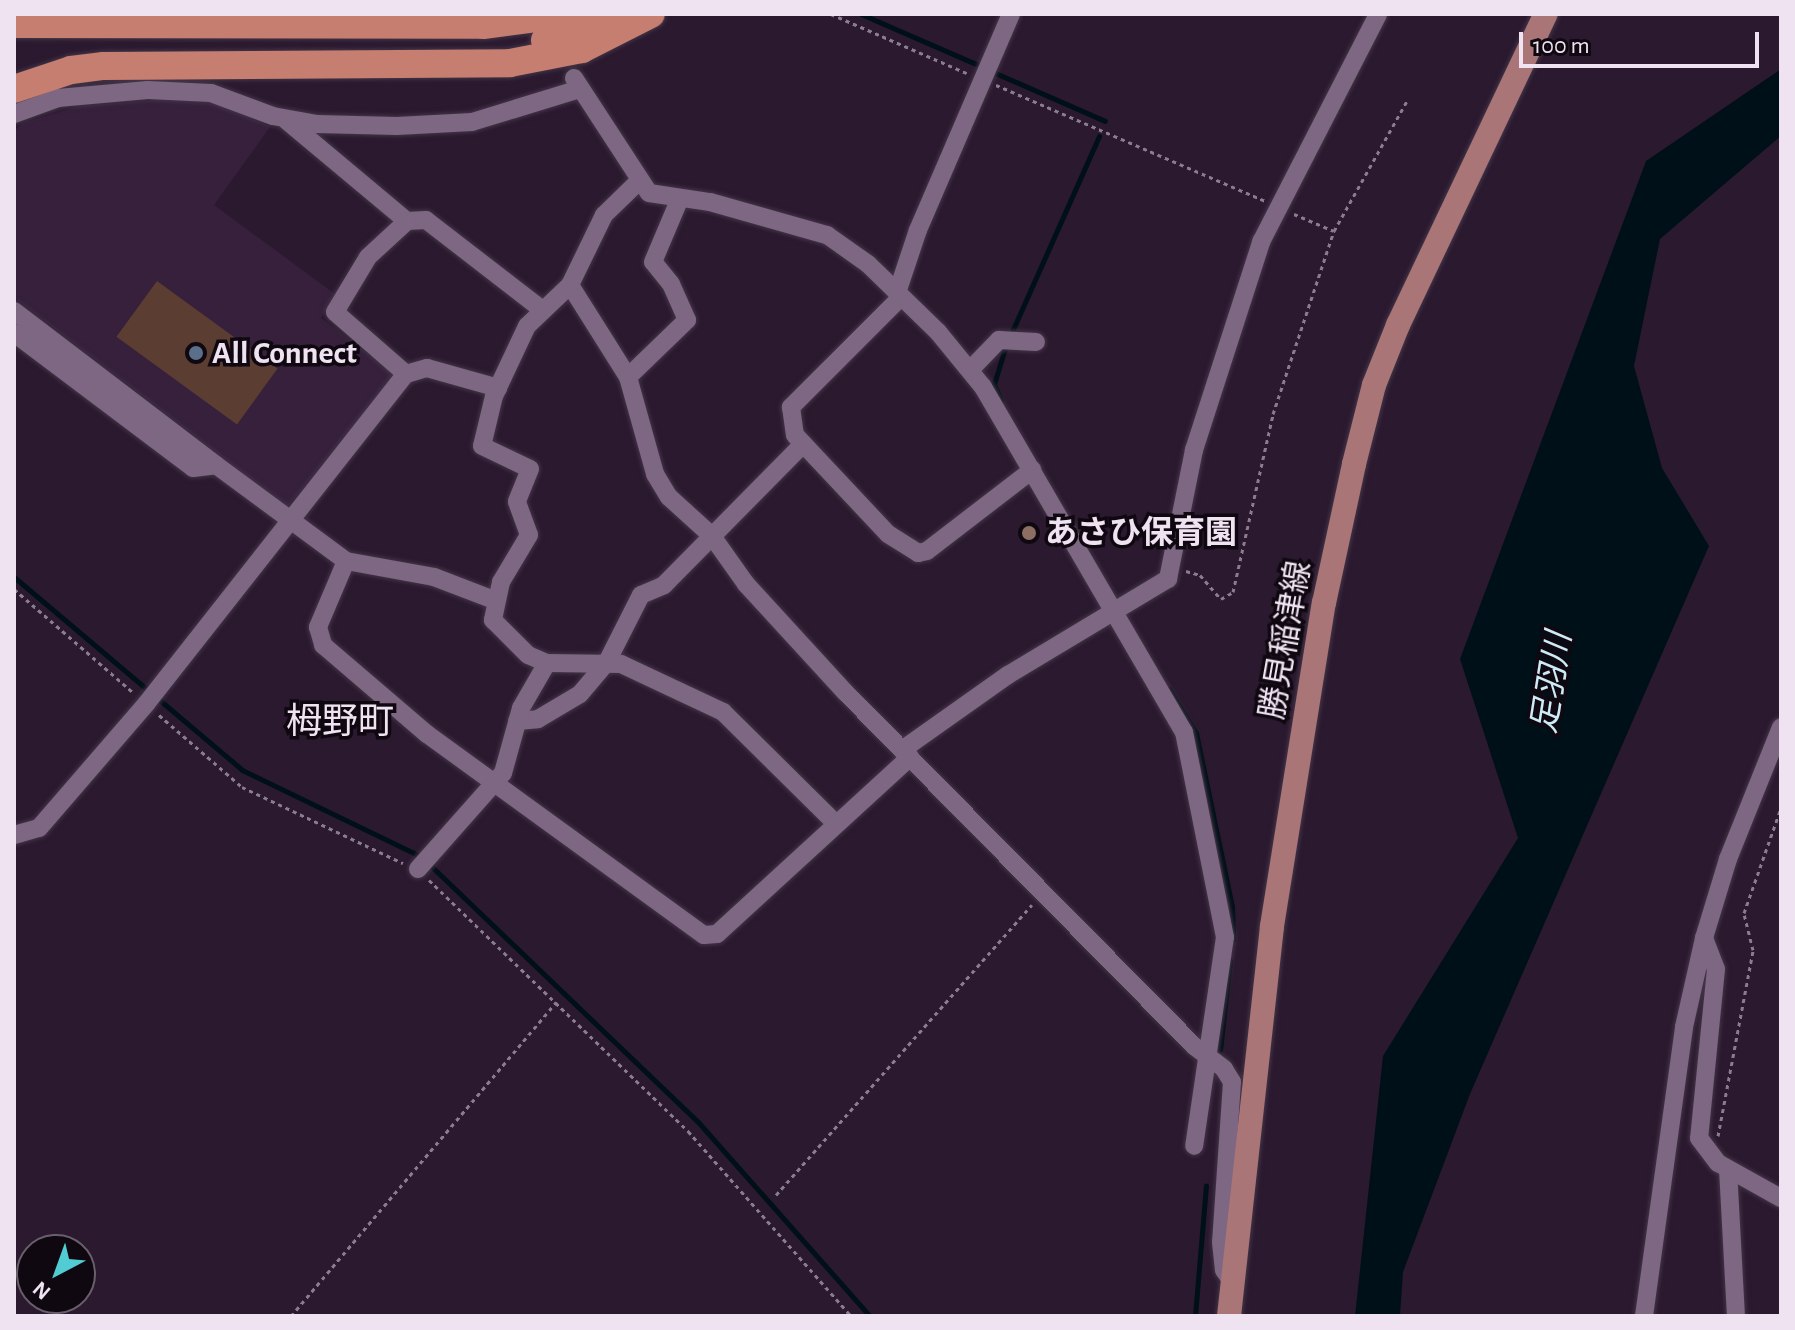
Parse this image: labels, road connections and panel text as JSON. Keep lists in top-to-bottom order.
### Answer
{
  "streets": {
    "main road": ["勝見稲津線"]
  },
  "districts": ["栂野町"],
  "water": ["足羽川"],
  "places": ["All Connect", "あさひ保育園"],
  "scale_bar": "100 m",
  "north": "bottom left"
}
